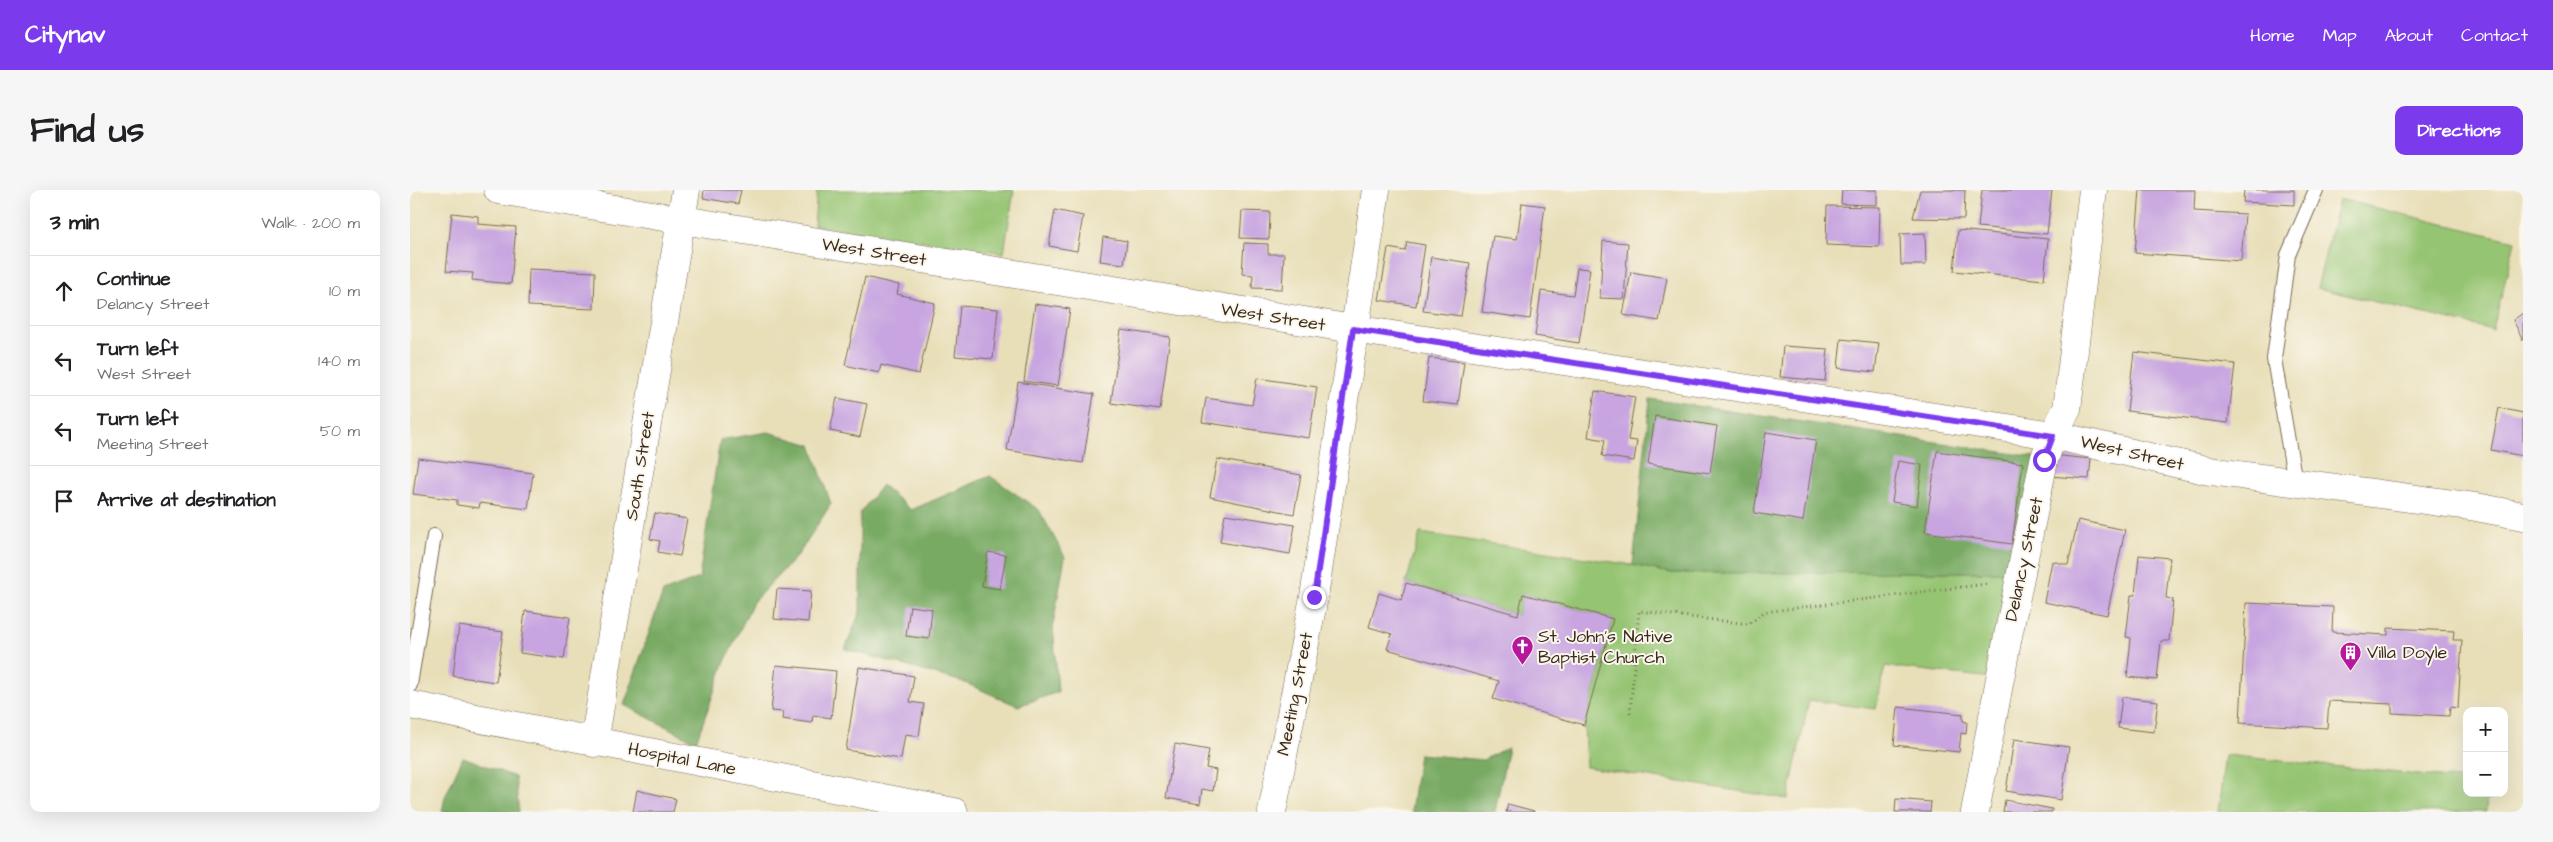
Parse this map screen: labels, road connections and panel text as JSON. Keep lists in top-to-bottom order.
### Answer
{
  "streets": {
    "street": [
      "West Street",
      "South Street",
      "Delancy Street",
      "Meeting Street",
      "Hospital Lane"
    ]
  },
  "crossings": [
    ["West Street", "South Street"],
    ["West Street", "Delancy Street"],
    ["West Street", "Meeting Street"],
    ["South Street", "Hospital Lane"]
  ],
  "places": {
    "church": ["St. John's Native Baptist Church"],
    "building": ["Villa Doyle"]
  },
  "page": {
    "header": "Citynav",
    "nav": [
      "Home",
      "Map",
      "About",
      "Contact"
    ],
    "title": "Find us",
    "buttons": "Directions",
    "heading": ["3 min", "Walk · 200 m"],
    "list": [
      ["Continue", "Delancy Street", "10 m"],
      ["Turn left", "West Street", "140 m"],
      ["Turn left", "Meeting Street", "50 m"],
      "Arrive at destination"
    ],
    "map_buttons": ["+", "−"]
  }
}
